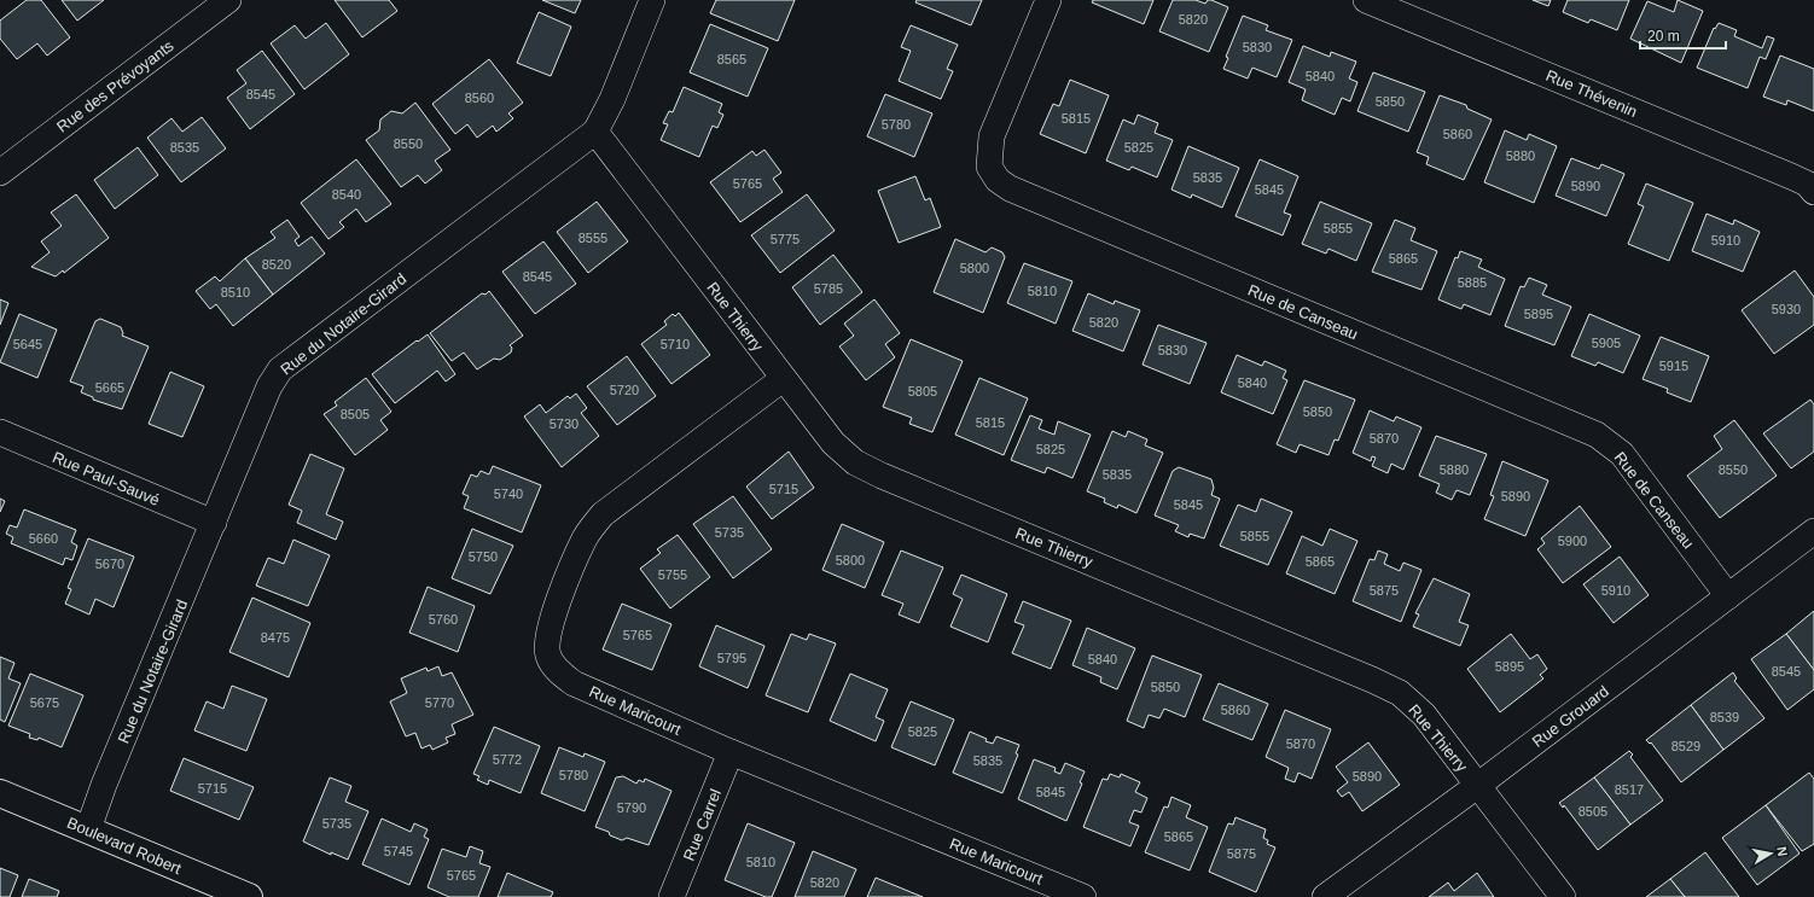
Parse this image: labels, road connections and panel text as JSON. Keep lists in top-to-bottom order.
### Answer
{
  "streets": {
    "street": [
      "Rue des Prévoyants",
      "Rue Thévenin",
      "Rue de Canseau",
      "Rue Thierry",
      "Rue du Notaire-Girard",
      "Rue Paul-Sauvé",
      "Rue Maricourt",
      "Rue Grouard",
      "Rue Carrel",
      "Boulevard Robert"
    ]
  },
  "crossings": [
    ["Rue de Canseau", "Rue Grouard"],
    ["Rue Thierry", "Rue du Notaire-Girard"],
    ["Rue Thierry", "Rue Maricourt"],
    ["Rue Thierry", "Rue Grouard"],
    ["Rue du Notaire-Girard", "Rue Paul-Sauvé"],
    ["Rue du Notaire-Girard", "Boulevard Robert"],
    ["Rue Maricourt", "Rue Carrel"]
  ],
  "house_numbers": [
    "5820",
    "5830",
    "8565",
    "5840",
    "8545",
    "8560",
    "5850",
    "5815",
    "5780",
    "5860",
    "8550",
    "8535",
    "5825",
    "5880",
    "5835",
    "5765",
    "5890",
    "5845",
    "8540",
    "5855",
    "8555",
    "5775",
    "5910",
    "5865",
    "8520",
    "5800",
    "8545",
    "5885",
    "5785",
    "5810",
    "8510",
    "5930",
    "5895",
    "5820",
    "5905",
    "5645",
    "5710",
    "5830",
    "5915",
    "5840",
    "5665",
    "5720",
    "5805",
    "5850",
    "8505",
    "5815",
    "5730",
    "5870",
    "5825",
    "5880",
    "8550",
    "5835",
    "5715",
    "5740",
    "5890",
    "5845",
    "5735",
    "5855",
    "5660",
    "5900",
    "5750",
    "5800",
    "5865",
    "5670",
    "5755",
    "5875",
    "5910",
    "5760",
    "5765",
    "8475",
    "5795",
    "5840",
    "5895",
    "8545",
    "5850",
    "5675",
    "5770",
    "5860",
    "8539",
    "5825",
    "5870",
    "8529",
    "5772",
    "5835",
    "5780",
    "5890",
    "5715",
    "8517",
    "5845",
    "5790",
    "8505",
    "5735",
    "5865",
    "5745",
    "5875",
    "5810",
    "5765",
    "5820"
  ],
  "scale_bar": "20 m",
  "north": "right"
}
